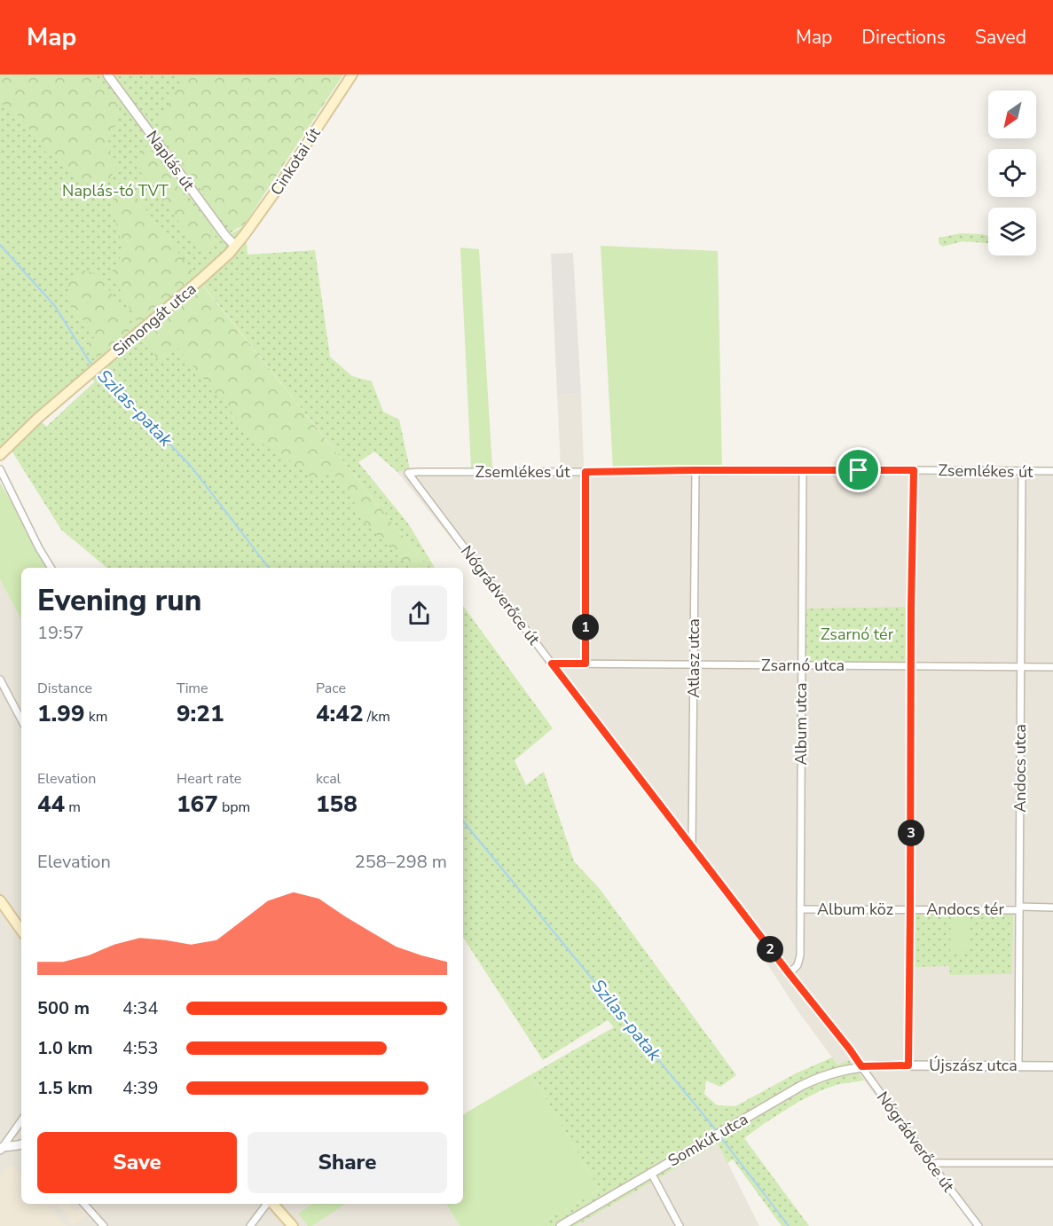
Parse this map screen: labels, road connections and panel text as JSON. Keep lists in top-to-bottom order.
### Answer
{
  "streets": {
    "main road": ["Cinkotai út", "Simongát utca"],
    "street": [
      "Naplás út",
      "Zsemlékes út",
      "Nógrádverőce út",
      "Atlasz utca",
      "Zsarnó utca",
      "Album utca",
      "Andocs utca",
      "Album köz",
      "Andocs tér",
      "Újszász utca",
      "Somkút utca"
    ]
  },
  "crossings": [
    ["Naplás út", "Cinkotai út"],
    ["Naplás út", "Simongát utca"],
    ["Cinkotai út", "Simongát utca"],
    ["Zsemlékes út", "Nógrádverőce út"],
    ["Zsemlékes út", "Atlasz utca"],
    ["Zsemlékes út", "Album utca"],
    ["Zsemlékes út", "Andocs utca"],
    ["Nógrádverőce út", "Atlasz utca"],
    ["Nógrádverőce út", "Zsarnó utca"],
    ["Nógrádverőce út", "Album utca"],
    ["Nógrádverőce út", "Újszász utca"],
    ["Nógrádverőce út", "Somkút utca"],
    ["Atlasz utca", "Zsarnó utca"],
    ["Zsarnó utca", "Album utca"],
    ["Zsarnó utca", "Andocs utca"],
    ["Album utca", "Album köz"],
    ["Andocs utca", "Andocs tér"],
    ["Andocs utca", "Újszász utca"],
    ["Album köz", "Andocs tér"],
    ["Újszász utca", "Somkút utca"]
  ],
  "water": ["Szilas-patak"],
  "parks": ["Naplás-tó TVT", "Zsarnó tér"],
  "north": "bottom left",
  "page": {
    "header": "Map",
    "nav": ["Map", "Directions", "Saved"],
    "heading": ["Evening run", "19:57"],
    "pins": ["1", "3", "2"],
    "stats": [
      ["Distance", "1.99 km"],
      ["Time", "9:21"],
      ["Pace", "4:42 /km"],
      ["Elevation", "44 m"],
      ["Heart rate", "167 bpm"],
      ["kcal", "158"]
    ],
    "chart": ["Elevation", "258–298 m"],
    "list": [
      {
        "name": "500 m",
        "note": "4:34"
      },
      {
        "name": "1.0 km",
        "note": "4:53"
      },
      {
        "name": "1.5 km",
        "note": "4:39"
      }
    ],
    "buttons": ["Save", "Share"]
  }
}
